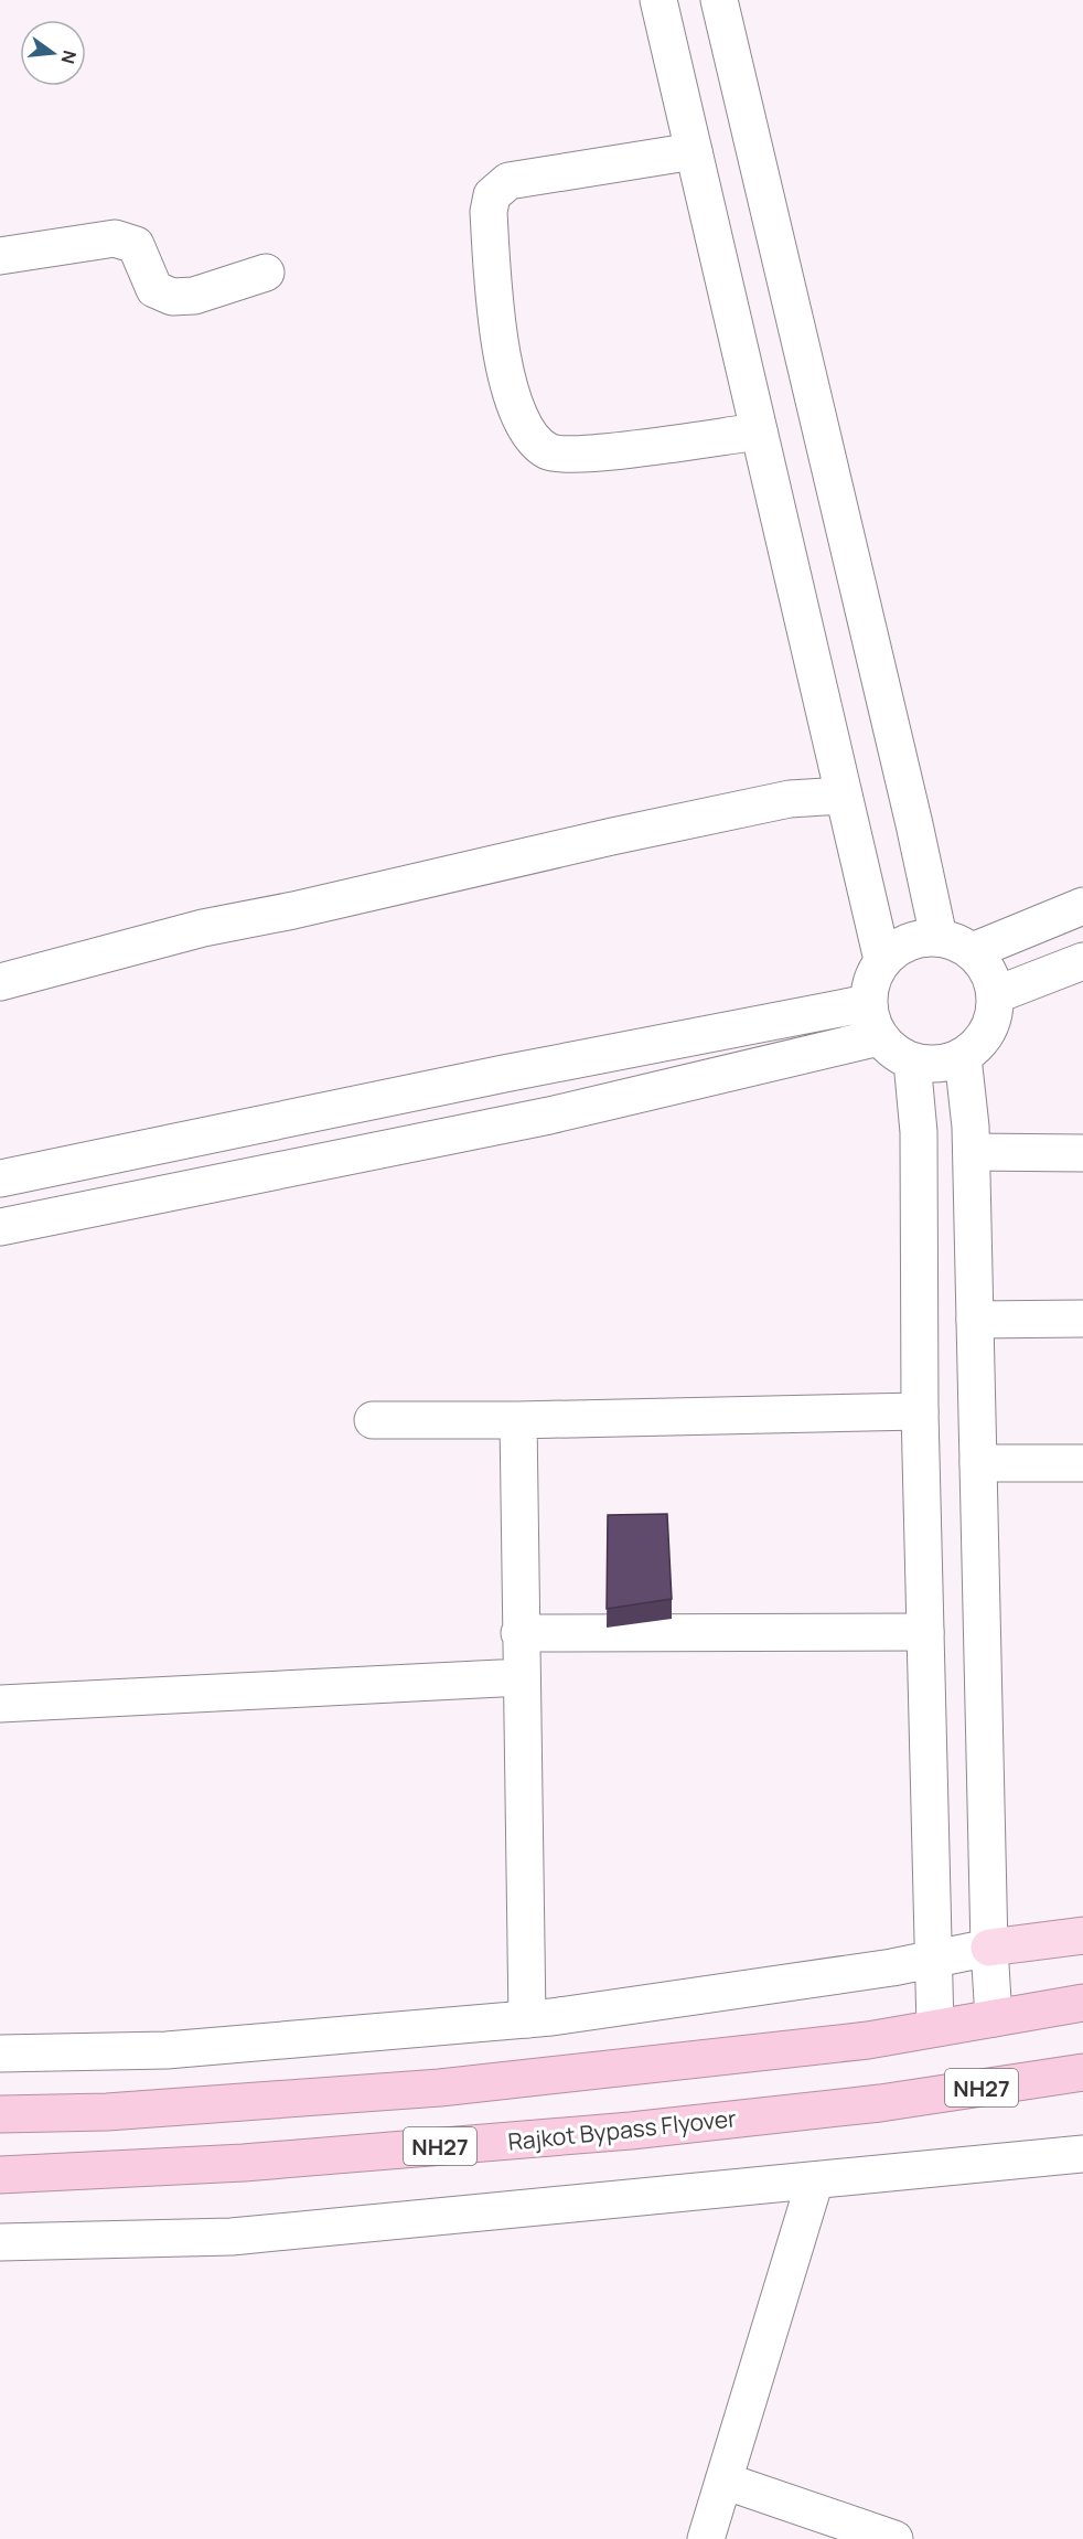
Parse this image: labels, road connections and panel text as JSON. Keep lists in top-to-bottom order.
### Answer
{
  "streets": {
    "highway": ["NH27", "Rajkot Bypass Flyover"]
  },
  "north": "right"
}
